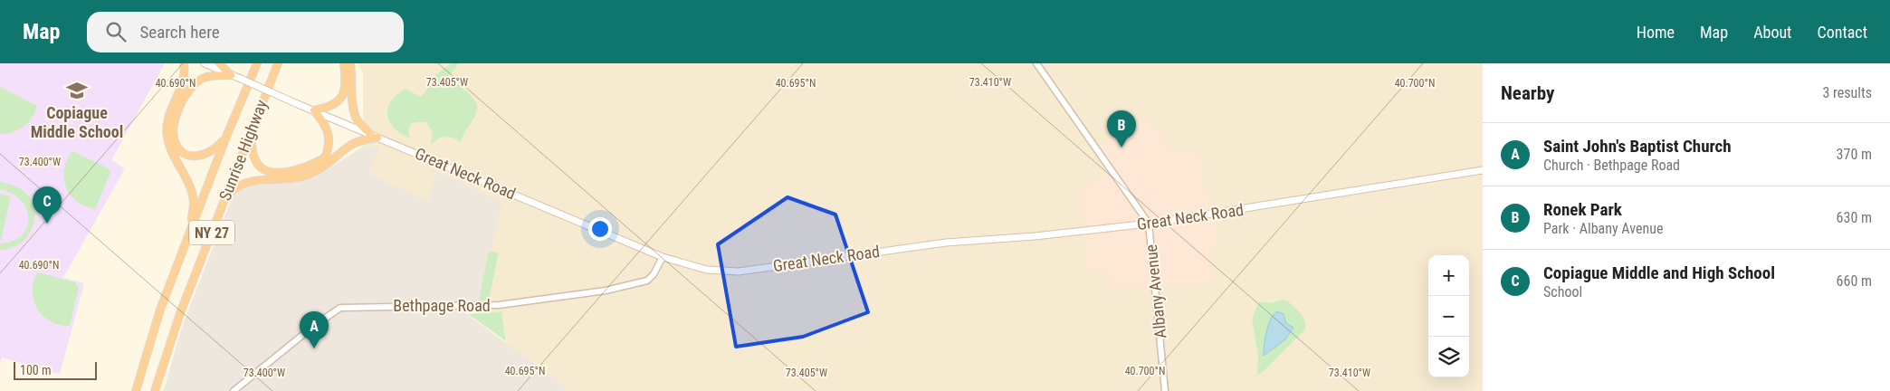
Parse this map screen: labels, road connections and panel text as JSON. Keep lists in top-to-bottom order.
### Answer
{
  "streets": {
    "highway": ["Sunrise Highway", "NY 27"],
    "main road": ["Great Neck Road"],
    "street": ["Albany Avenue", "Bethpage Road"]
  },
  "crossings": [
    ["Great Neck Road", "Albany Avenue"],
    ["Great Neck Road", "Bethpage Road"]
  ],
  "places": {
    "school or university": ["Copiague Middle School"]
  },
  "scale_bar": "100 m",
  "page": {
    "header": "Map",
    "search": "Search here",
    "nav": [
      "Home",
      "Map",
      "About",
      "Contact"
    ],
    "heading": ["Nearby", "3 results"],
    "pins": ["B", "C", "A"],
    "list": [
      {
        "mark": "A",
        "name": "Saint John's Baptist Church",
        "note": "Church · Bethpage Road",
        "value": "370 m"
      },
      {
        "mark": "B",
        "name": "Ronek Park",
        "note": "Park · Albany Avenue",
        "value": "630 m"
      },
      {
        "mark": "C",
        "name": "Copiague Middle and High School",
        "note": "School",
        "value": "660 m"
      }
    ],
    "map_buttons": ["+", "−"],
    "scale": "100 m"
  },
  "coordinates": [
    "73.405°W",
    "73.410°W",
    "40.690°N",
    "40.695°N",
    "40.700°N",
    "73.400°W"
  ]
}
